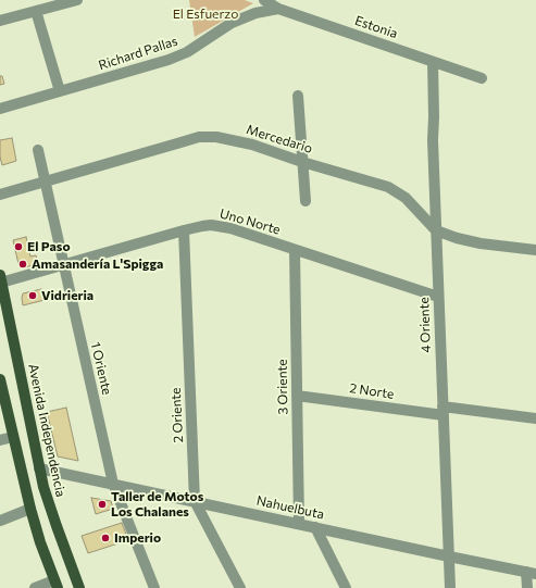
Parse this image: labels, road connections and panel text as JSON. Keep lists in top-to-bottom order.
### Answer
{
  "streets": {
    "main road": ["Avenida Independencia"],
    "street": [
      "Estonia",
      "Richard Pallas",
      "Mercedario",
      "Uno Norte",
      "4 Oriente",
      "1 Oriente",
      "3 Oriente",
      "2 Norte",
      "2 Oriente",
      "Nahuelbuta"
    ]
  },
  "crossings": [
    ["Estonia", "Richard Pallas"],
    ["Estonia", "4 Oriente"],
    ["Mercedario", "4 Oriente"],
    ["Mercedario", "1 Oriente"],
    ["Uno Norte", "4 Oriente"],
    ["Uno Norte", "1 Oriente"],
    ["Uno Norte", "3 Oriente"],
    ["Uno Norte", "2 Oriente"],
    ["Uno Norte", "Avenida Independencia"],
    ["4 Oriente", "2 Norte"],
    ["4 Oriente", "Nahuelbuta"],
    ["1 Oriente", "Nahuelbuta"],
    ["3 Oriente", "2 Norte"],
    ["3 Oriente", "Nahuelbuta"],
    ["2 Oriente", "Nahuelbuta"],
    ["Avenida Independencia", "Nahuelbuta"]
  ],
  "parks": ["El Esfuerzo"],
  "places": [
    "El Paso",
    "Amasandería L'Spigga",
    "Vidrieria",
    "Taller de Motos Los Chalanes",
    "Imperio"
  ]
}
